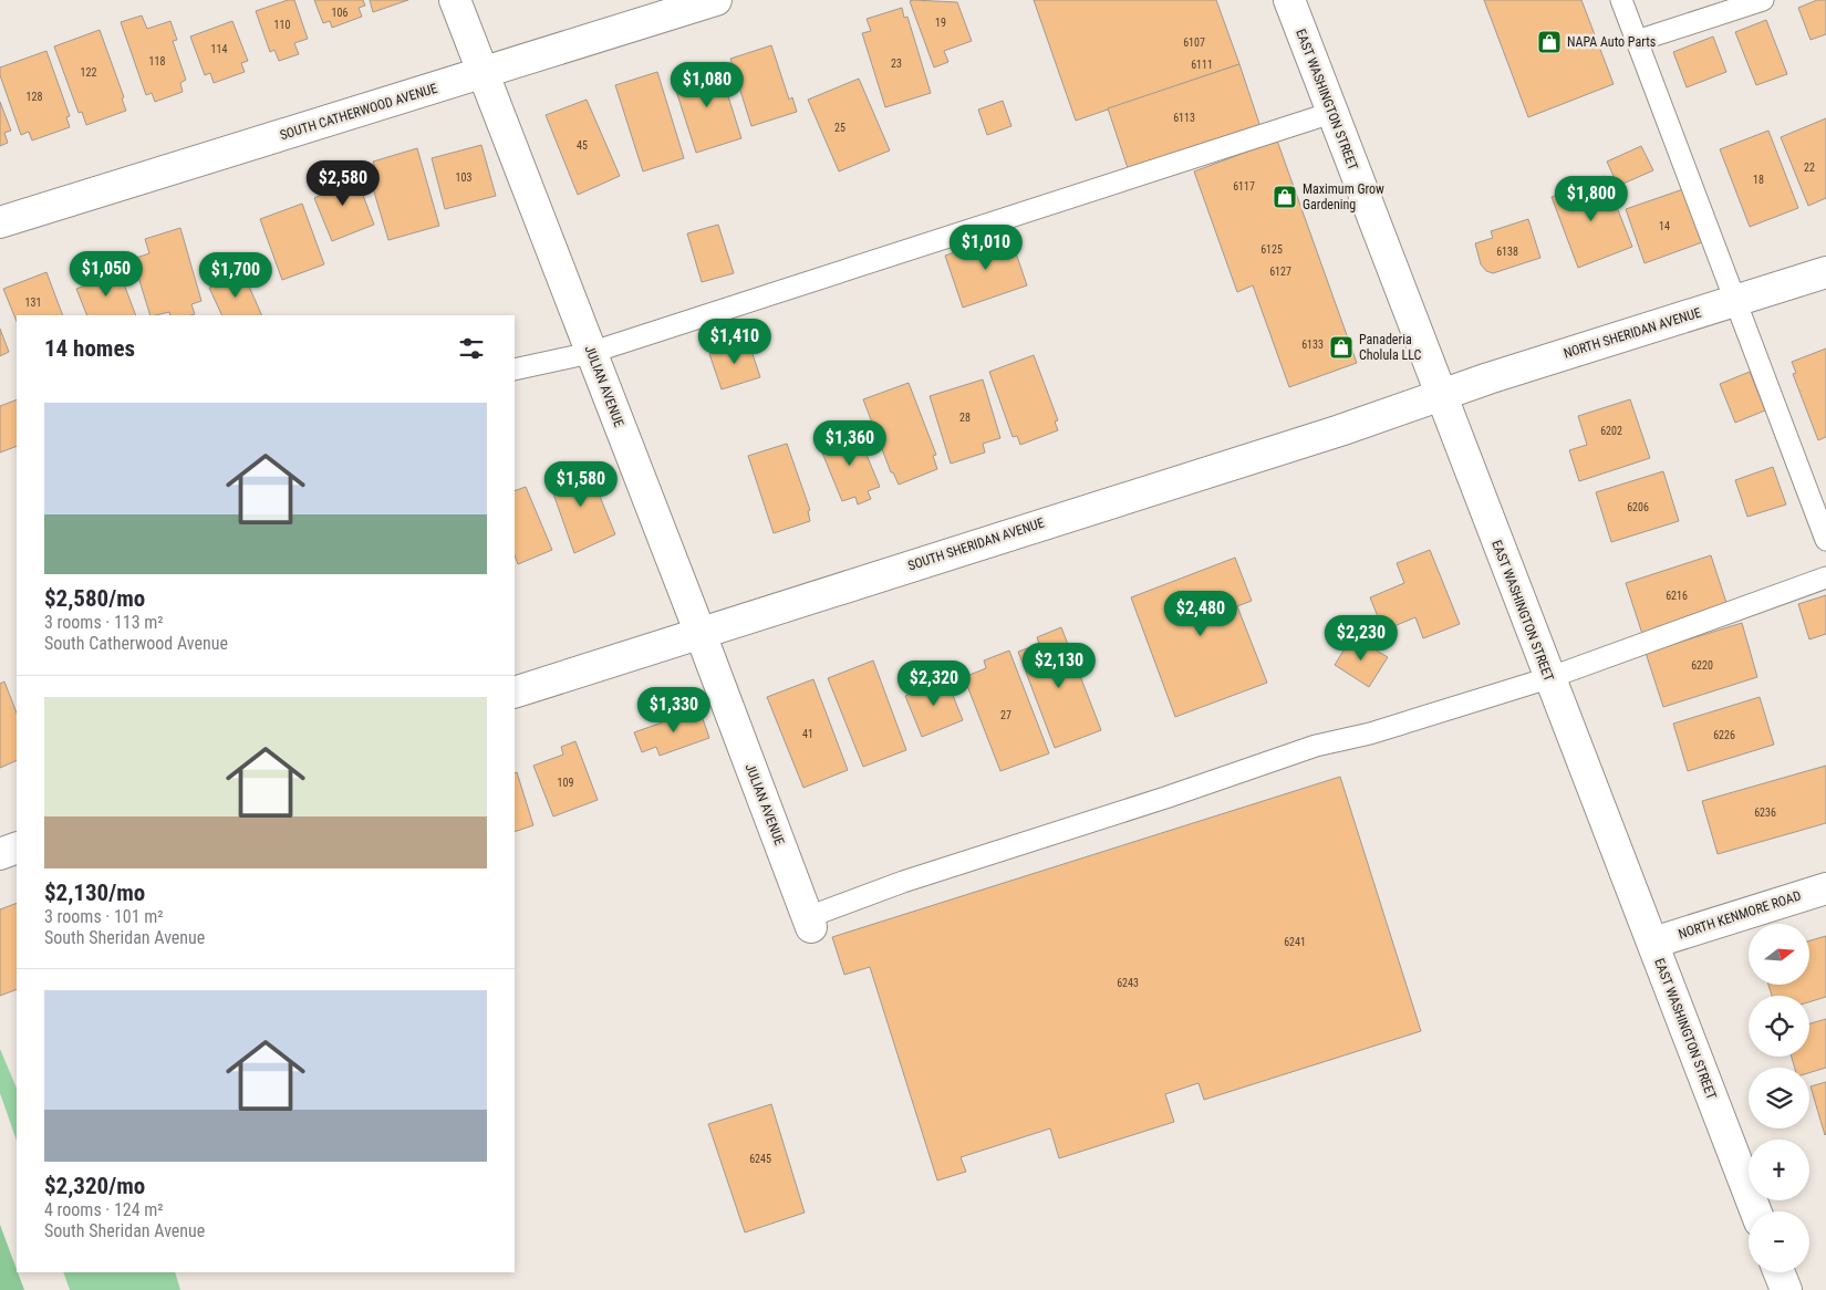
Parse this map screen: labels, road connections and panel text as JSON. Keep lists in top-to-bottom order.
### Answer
{
  "streets": {
    "street": [
      "EAST WASHINGTON STREET",
      "SOUTH CATHERWOOD AVENUE",
      "NORTH SHERIDAN AVENUE",
      "JULIAN AVENUE",
      "SOUTH SHERIDAN AVENUE",
      "NORTH KENMORE ROAD"
    ]
  },
  "crossings": [
    ["EAST WASHINGTON STREET", "NORTH SHERIDAN AVENUE"],
    ["EAST WASHINGTON STREET", "SOUTH SHERIDAN AVENUE"],
    ["EAST WASHINGTON STREET", "NORTH KENMORE ROAD"],
    ["SOUTH CATHERWOOD AVENUE", "JULIAN AVENUE"],
    ["NORTH SHERIDAN AVENUE", "SOUTH SHERIDAN AVENUE"],
    ["JULIAN AVENUE", "SOUTH SHERIDAN AVENUE"]
  ],
  "places": {
    "shop": ["NAPA Auto Parts", "Maximum Grow Gardening", "Panaderia Cholula LLC"]
  },
  "house_numbers": [
    "106",
    "19",
    "110",
    "6107",
    "114",
    "118",
    "23",
    "6111",
    "122",
    "128",
    "6113",
    "25",
    "45",
    "22",
    "103",
    "18",
    "6117",
    "14",
    "6125",
    "6138",
    "6127",
    "131",
    "6133",
    "28",
    "6202",
    "6206",
    "6216",
    "6220",
    "27",
    "41",
    "6226",
    "109",
    "6236",
    "6241",
    "6243",
    "6245"
  ],
  "north": "right",
  "page": {
    "price": [
      "$1,080",
      "$2,580",
      "$1,800",
      "$1,010",
      "$1,050",
      "$1,700",
      "$1,410",
      "$1,360",
      "$1,580",
      "$2,480",
      "$2,230",
      "$2,130",
      "$2,320",
      "$1,330"
    ],
    "heading": "14 homes",
    "list": [
      {
        "name": "$2,580/mo",
        "note": "3 rooms · 113 m² · South Catherwood Avenue"
      },
      {
        "name": "$2,130/mo",
        "note": "3 rooms · 101 m² · South Sheridan Avenue"
      },
      {
        "name": "$2,320/mo",
        "note": "4 rooms · 124 m² · South Sheridan Avenue"
      }
    ],
    "map_buttons": ["+", "−"]
  }
}
